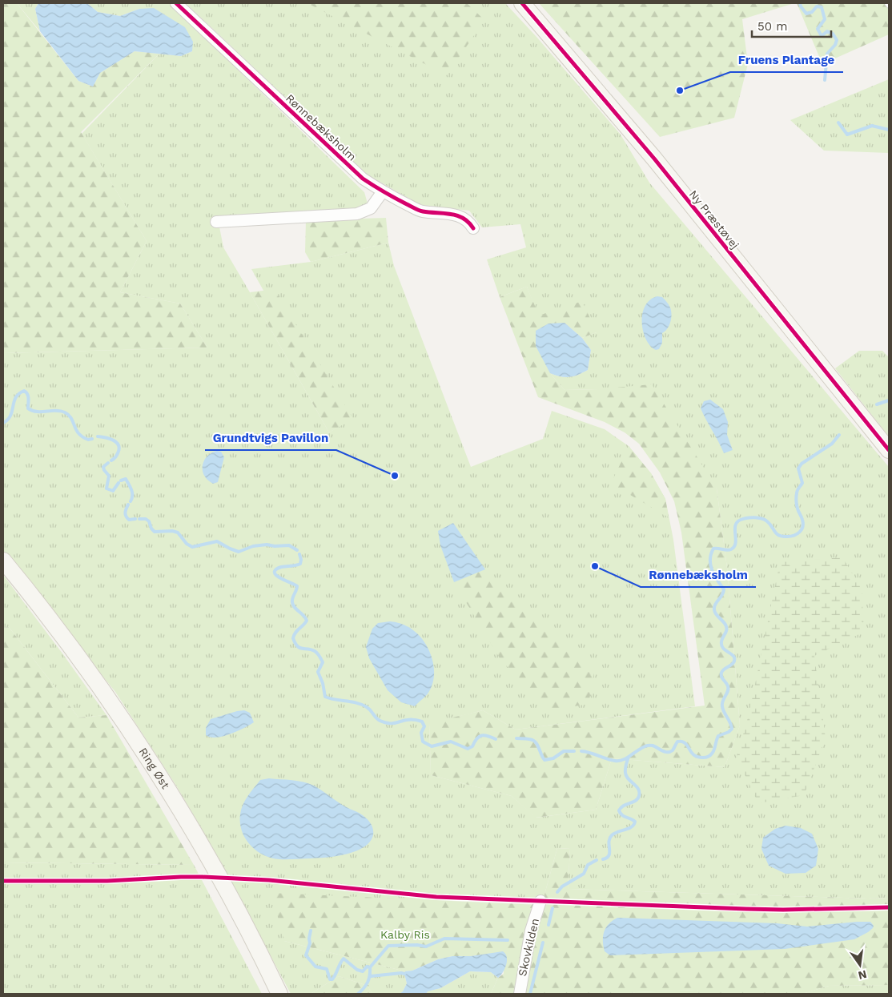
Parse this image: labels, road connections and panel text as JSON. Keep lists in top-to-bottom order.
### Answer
{
  "streets": {
    "street": [
      "Rønnebæksholm",
      "Ny Præstøvej",
      "Ring Øst",
      "Skovkilden"
    ]
  },
  "parks": ["Kalby Ris"],
  "places": ["Fruens Plantage", "Grundtvigs Pavillon", "Rønnebæksholm"],
  "scale_bar": "50 m",
  "north": "bottom"
}
